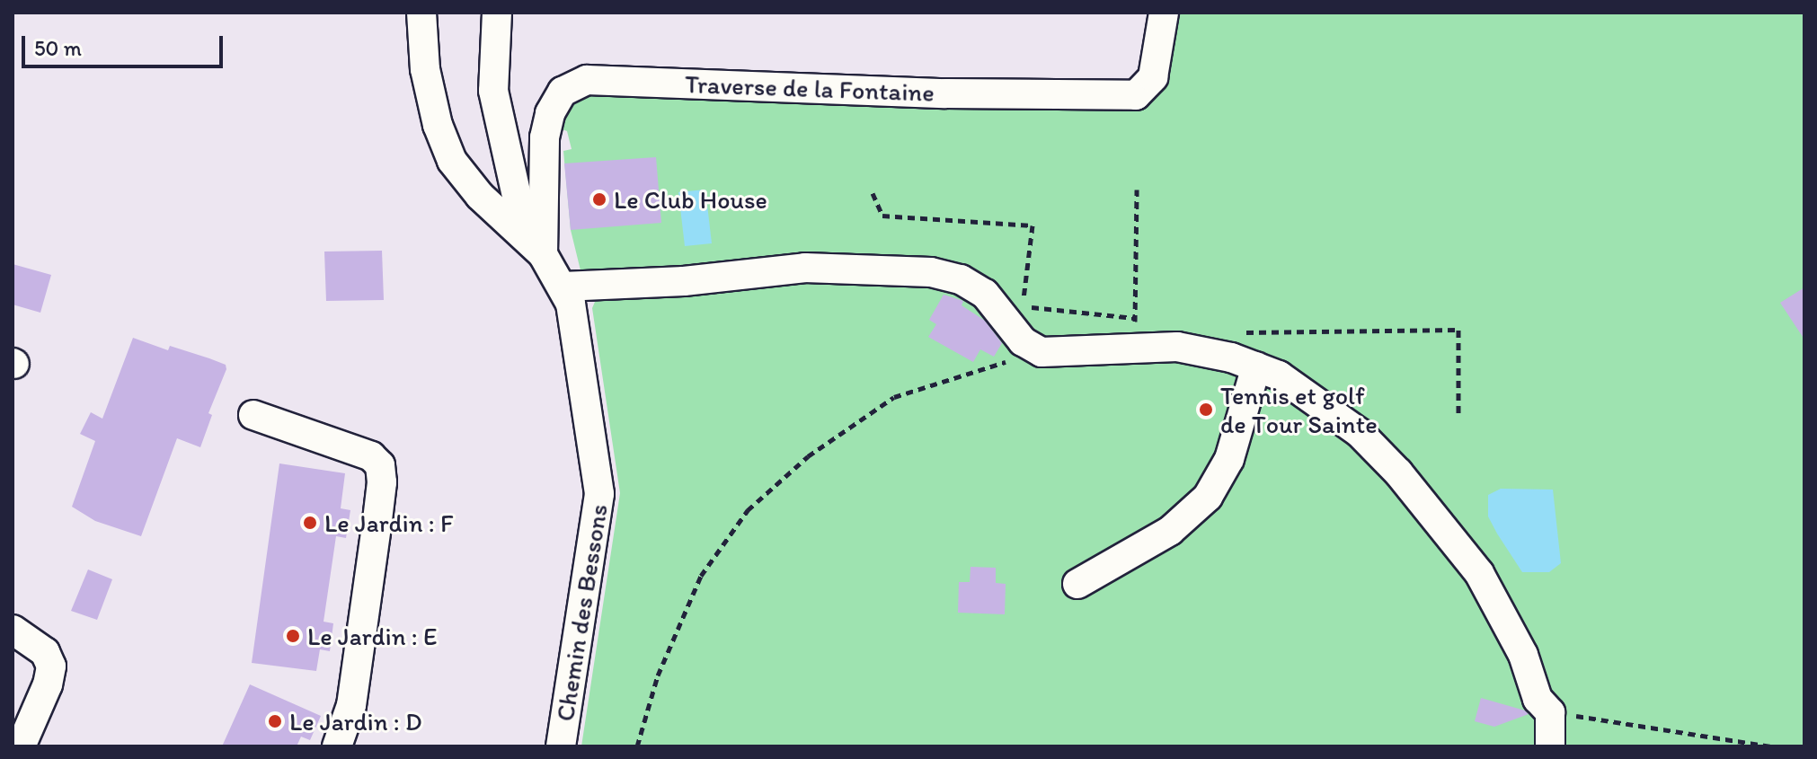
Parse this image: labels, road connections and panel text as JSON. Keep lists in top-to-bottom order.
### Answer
{
  "streets": {
    "street": ["Traverse de la Fontaine", "Chemin des Bessons"]
  },
  "crossings": [
    ["Traverse de la Fontaine", "Chemin des Bessons"]
  ],
  "places": [
    "Le Club House",
    "Tennis et golf de Tour Sainte",
    "Le Jardin : F",
    "Le Jardin : E",
    "Le Jardin : D"
  ],
  "scale_bar": "50 m"
}
